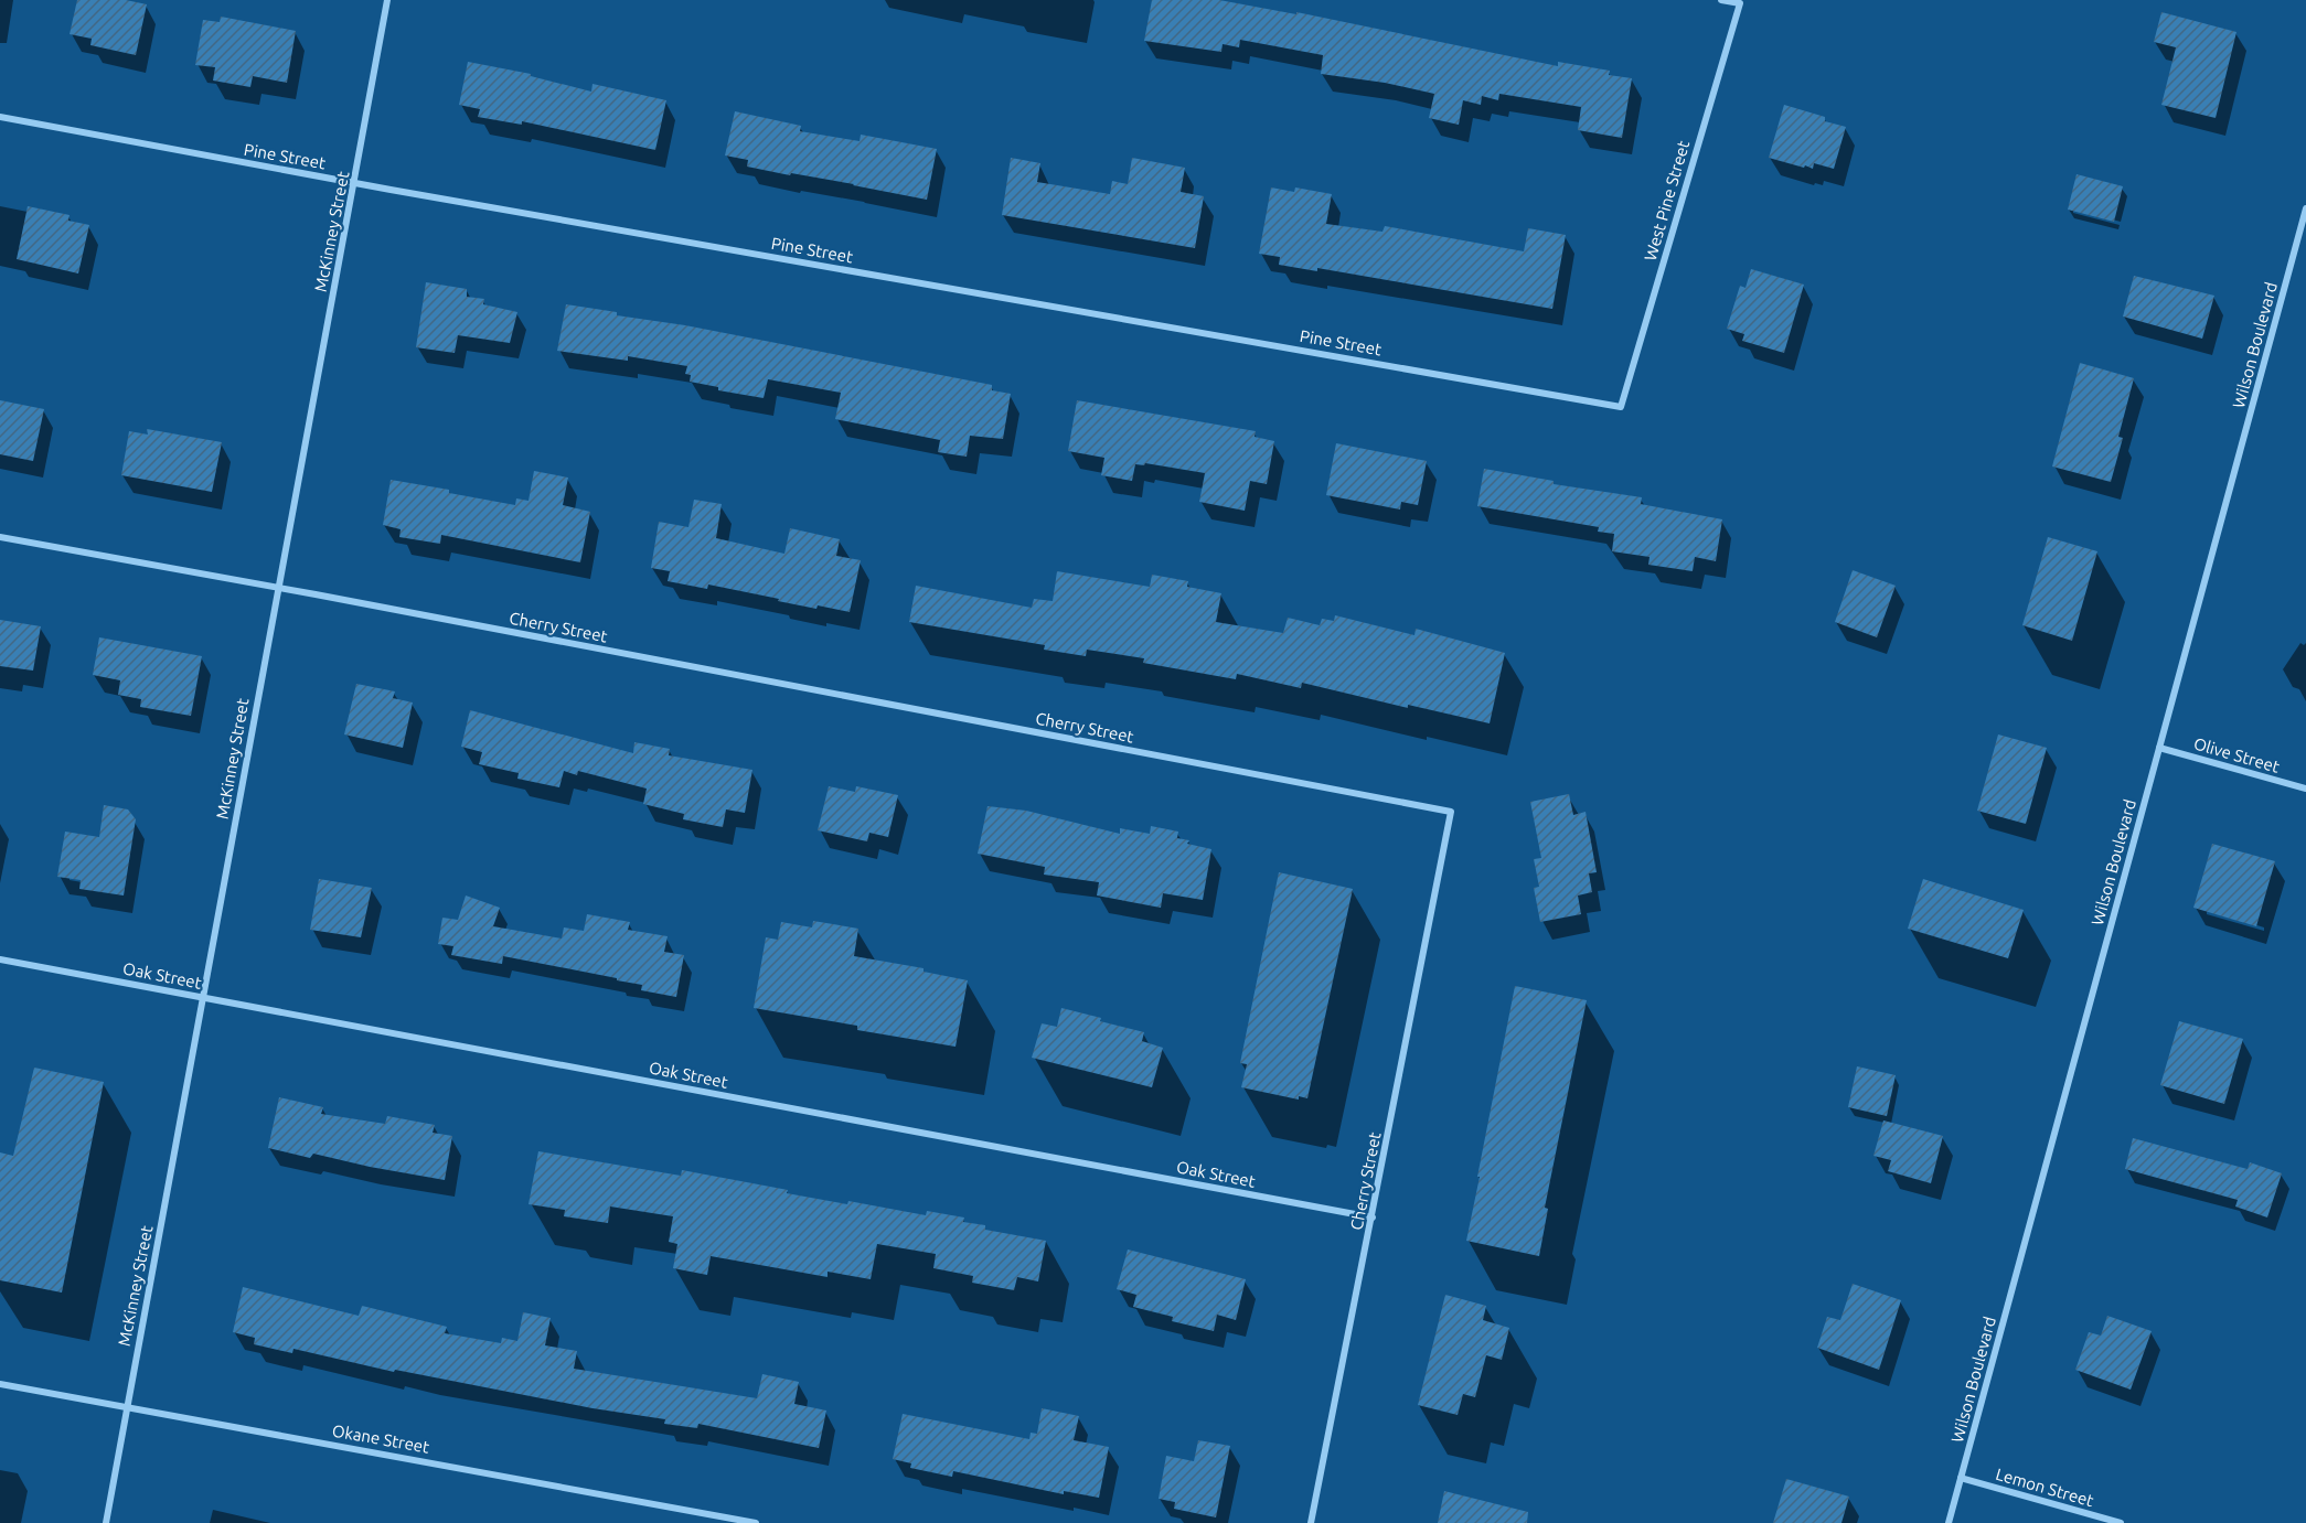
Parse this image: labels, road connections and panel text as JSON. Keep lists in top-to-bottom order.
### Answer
{
  "streets": {
    "street": [
      "Pine Street",
      "West Pine Street",
      "McKinney Street",
      "Wilson Boulevard",
      "Cherry Street",
      "Olive Street",
      "Oak Street",
      "Okane Street",
      "Lemon Street"
    ]
  },
  "crossings": [
    ["Pine Street", "West Pine Street"],
    ["Pine Street", "McKinney Street"],
    ["McKinney Street", "Cherry Street"],
    ["McKinney Street", "Oak Street"],
    ["McKinney Street", "Okane Street"],
    ["Wilson Boulevard", "Olive Street"],
    ["Wilson Boulevard", "Lemon Street"],
    ["Cherry Street", "Oak Street"]
  ]
}
